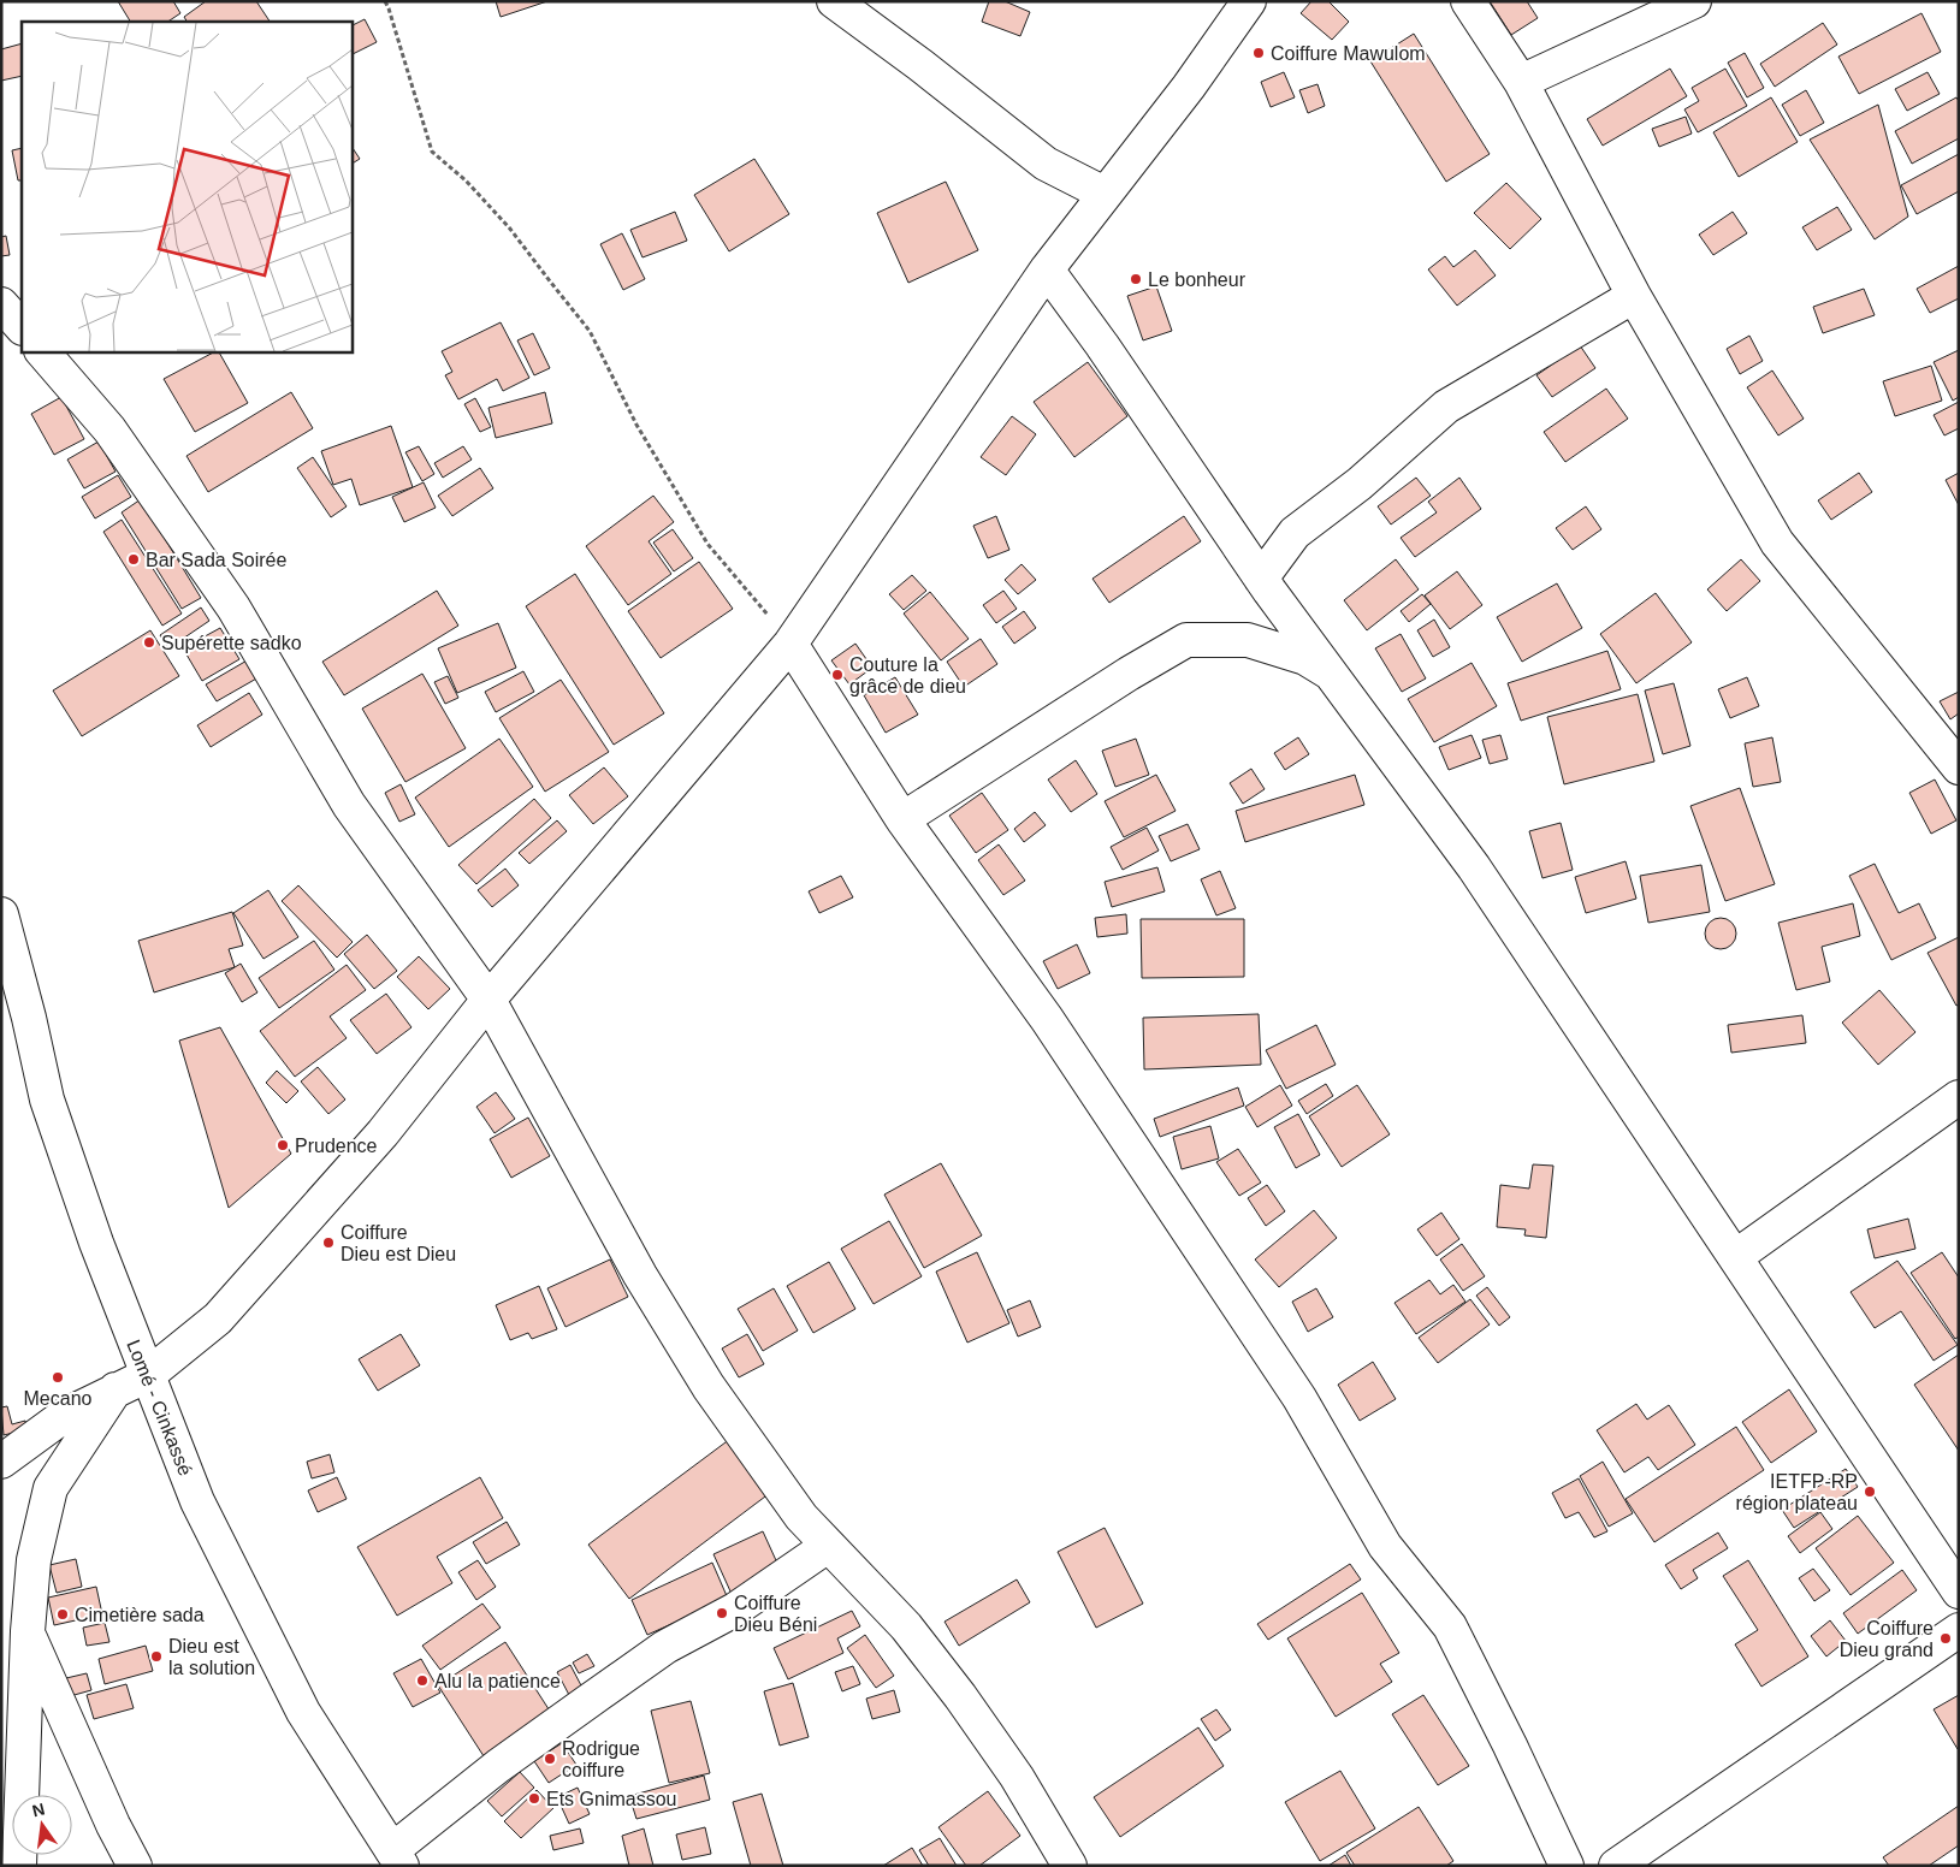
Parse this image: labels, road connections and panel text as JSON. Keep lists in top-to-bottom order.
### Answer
{
  "streets": {
    "main road": ["Lomé - Cinkassé"]
  },
  "places": [
    "Coiffure Mawulom",
    "Le bonheur",
    "Bar Sada Soirée",
    "Supérette sadko",
    "Couture la grâce de dieu",
    "Prudence",
    "Coiffure Dieu est Dieu",
    "Mecano",
    "IETFP-RP région plateau",
    "Coiffure Dieu Béni",
    "Cimetière sada",
    "Coiffure Dieu grand",
    "Dieu est la solution",
    "Alu la patience",
    "Rodrigue coiffure",
    "Ets Gnimassou"
  ],
  "north": "top"
}
